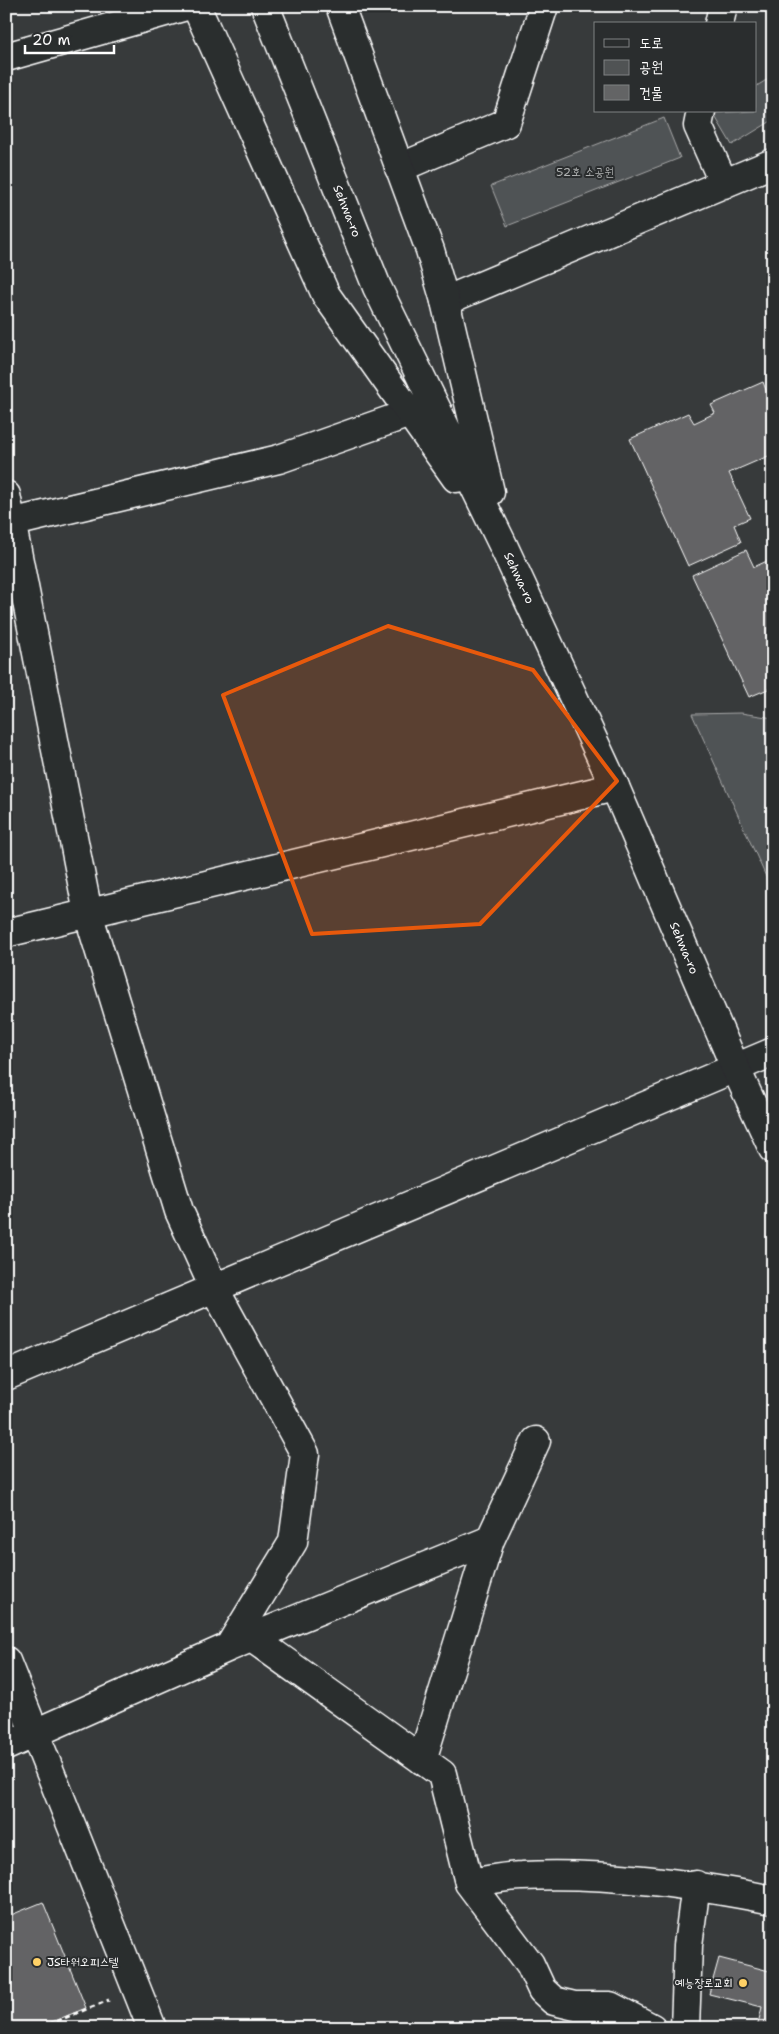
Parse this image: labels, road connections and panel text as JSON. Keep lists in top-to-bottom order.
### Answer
{
  "streets": {
    "street": ["Sehwa-ro"]
  },
  "parks": ["52호 소공원"],
  "places": ["JS타워오피스텔", "예능장로교회"],
  "legend": ["도로", "공원", "건물"],
  "scale_bar": "20 m"
}
